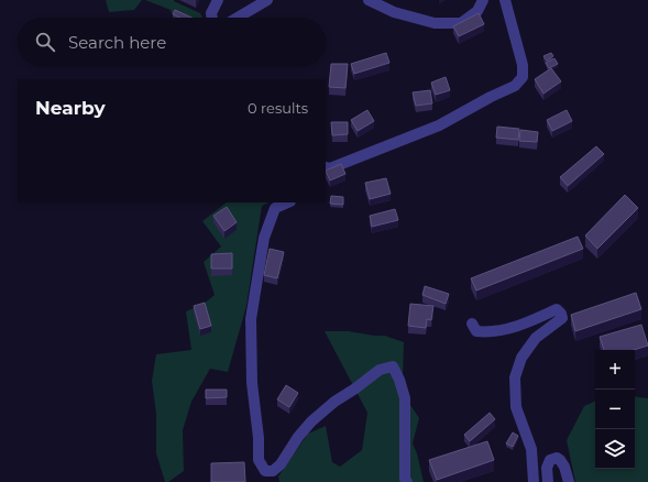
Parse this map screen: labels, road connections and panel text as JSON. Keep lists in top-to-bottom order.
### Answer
{
  "page": {
    "search": "Search here",
    "heading": ["Nearby", "0 results"],
    "map_buttons": ["+", "−"]
  }
}
